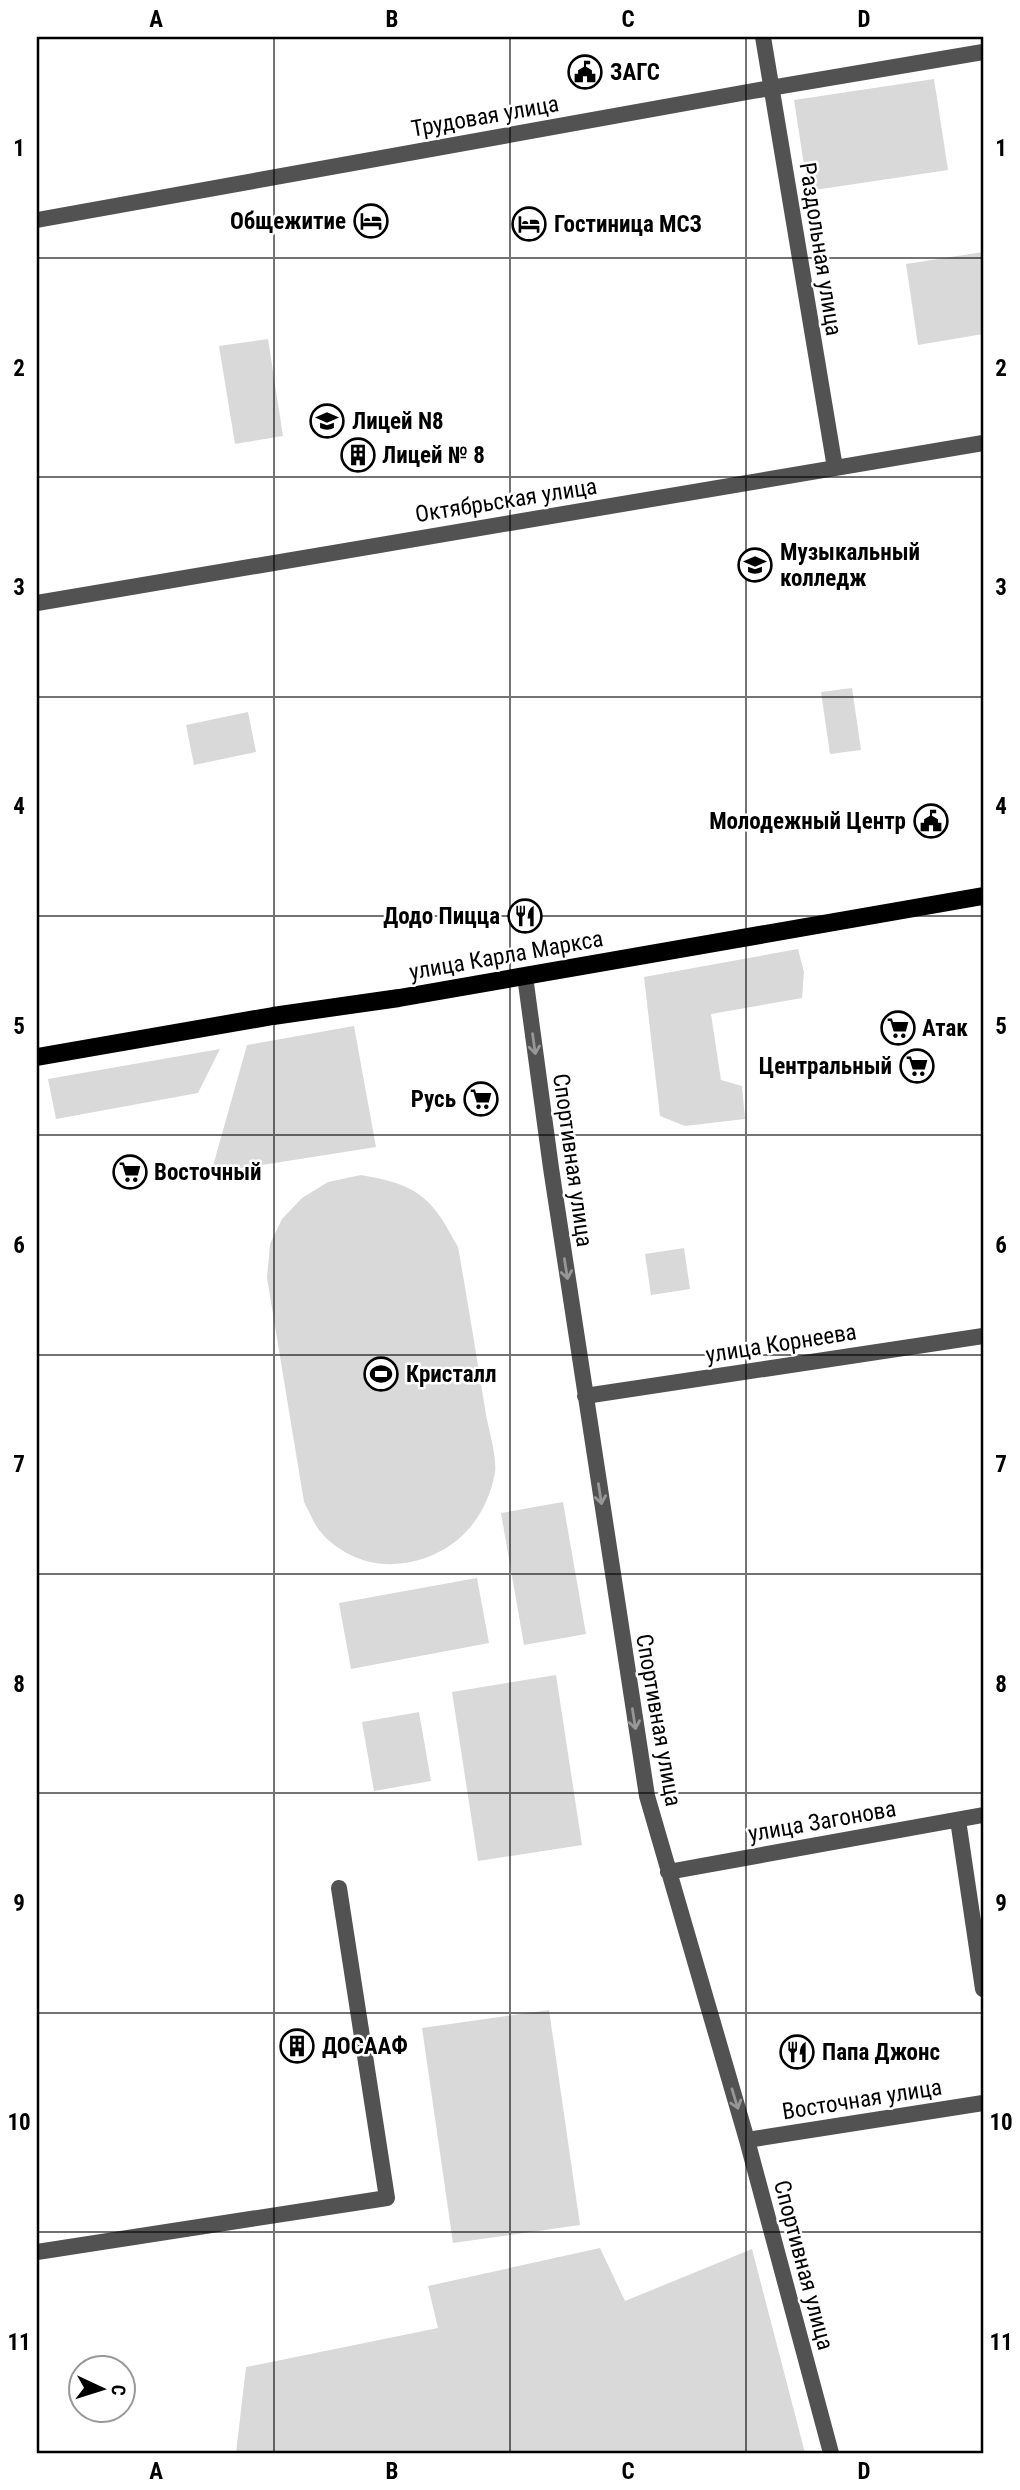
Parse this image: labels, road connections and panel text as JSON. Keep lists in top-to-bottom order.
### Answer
{
  "streets": {
    "main road": ["улица Карла Маркса"],
    "street": [
      "Трудовая улица",
      "Раздольная улица",
      "Октябрьская улица",
      "Спортивная улица",
      "улица Корнеева",
      "улица Загонова",
      "Восточная улица"
    ]
  },
  "crossings": [
    ["Трудовая улица", "Раздольная улица"],
    ["Раздольная улица", "Октябрьская улица"],
    ["улица Карла Маркса", "Спортивная улица"],
    ["Спортивная улица", "улица Корнеева"],
    ["Спортивная улица", "улица Загонова"],
    ["Спортивная улица", "Восточная улица"]
  ],
  "one_way": ["Спортивная улица"],
  "places": {
    "public building": ["ЗАГС", "Молодежный Центр"],
    "hotel": ["Общежитие", "Гостиница МСЗ"],
    "school or university": ["Лицей N8", "Музыкальный колледж"],
    "building": ["Лицей № 8", "ДОСААФ"],
    "restaurant": ["Додо Пицца", "Папа Джонс"],
    "supermarket": [
      "Атак",
      "Центральный",
      "Русь",
      "Восточный"
    ],
    "sports": ["Кристалл"]
  },
  "north": "right",
  "grid": {
    "columns": [
      "A",
      "B",
      "C",
      "D"
    ],
    "rows": [
      "1",
      "2",
      "3",
      "4",
      "5",
      "6",
      "7",
      "8",
      "9",
      "10",
      "11"
    ]
  }
}
